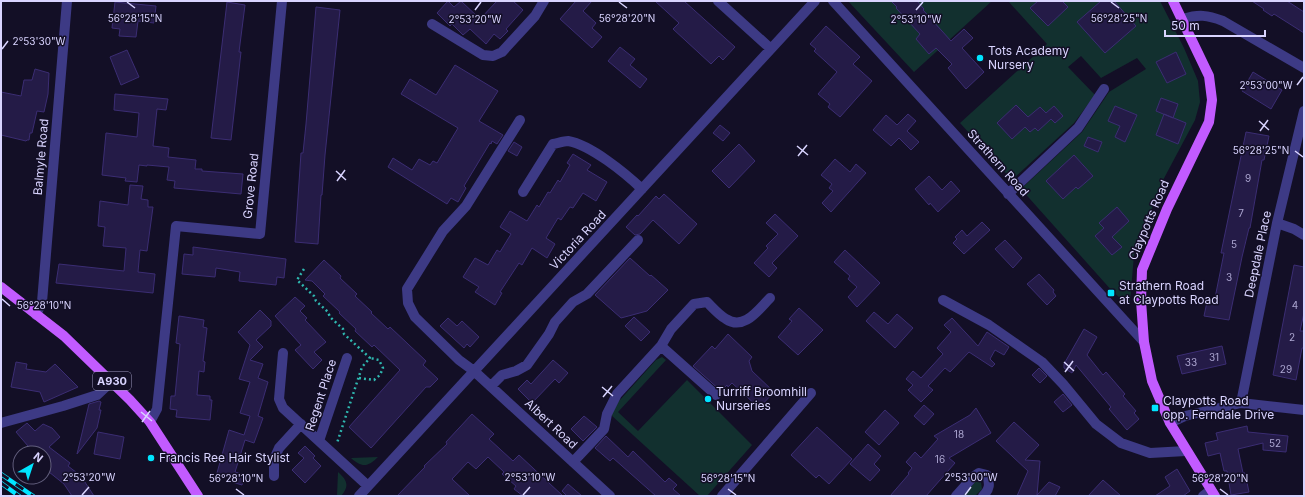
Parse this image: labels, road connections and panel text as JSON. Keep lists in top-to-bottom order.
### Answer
{
  "streets": {
    "main road": ["Claypotts Road", "A930"],
    "street": [
      "Balmyle Road",
      "Strathern Road",
      "Grove Road",
      "Victoria Road",
      "Deepdale Place",
      "Regent Place",
      "Albert Road"
    ]
  },
  "crossings": [
    ["Balmyle Road", "A930"],
    ["Strathern Road", "Claypotts Road"],
    ["Grove Road", "A930"],
    ["Victoria Road", "Regent Place"],
    ["Victoria Road", "Albert Road"]
  ],
  "places": {
    "other": ["Tots Academy Nursery", "Turriff Broomhill Nurseries", "Francis Ree Hair Stylist"],
    "transit": ["Strathern Road at Claypotts Road", "Claypotts Road opp. Ferndale Drive"]
  },
  "house_numbers": [
    "9",
    "7",
    "5",
    "3",
    "4",
    "2",
    "31",
    "33",
    "29",
    "18",
    "52",
    "16"
  ],
  "scale_bar": "50 m",
  "north": "top right",
  "coordinates": [
    "56°28'15\"N",
    "56°28'20\"N",
    "56°28'25\"N",
    "2°53'20\"W",
    "2°53'10\"W",
    "2°53'30\"W",
    "2°53'00\"W",
    "56°28'10\"N"
  ]
}
